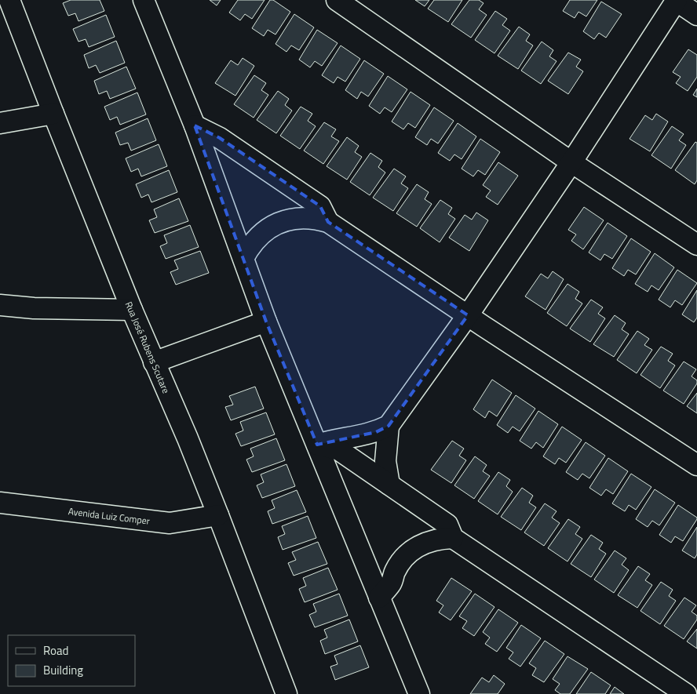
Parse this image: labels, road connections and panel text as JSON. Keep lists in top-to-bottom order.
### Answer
{
  "streets": {
    "street": ["Rua José Rubens Scutare", "Avenida Luiz Comper"]
  },
  "crossings": [
    ["Rua José Rubens Scutare", "Avenida Luiz Comper"]
  ],
  "legend": ["Road", "Building"]
}
